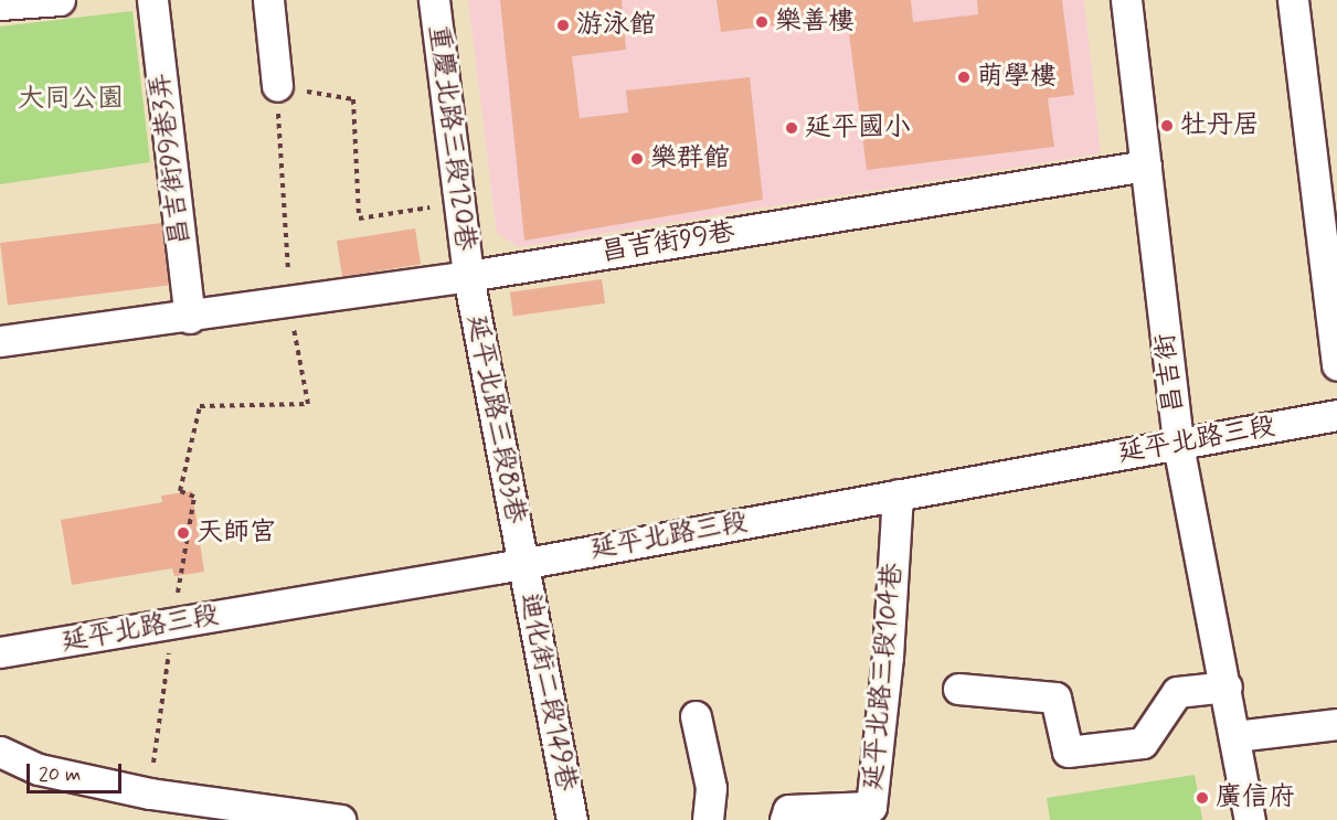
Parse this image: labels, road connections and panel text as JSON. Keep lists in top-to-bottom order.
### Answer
{
  "streets": {
    "street": [
      "重慶北路三段120巷",
      "昌吉街99巷3弄",
      "昌吉街99巷",
      "昌吉街",
      "延平北路三段83巷",
      "延平北路三段",
      "延平北路三段104巷",
      "迪化街二段149巷"
    ]
  },
  "crossings": [
    ["重慶北路三段120巷", "昌吉街99巷"],
    ["重慶北路三段120巷", "延平北路三段83巷"],
    ["昌吉街99巷3弄", "昌吉街99巷"],
    ["昌吉街99巷", "昌吉街"],
    ["昌吉街99巷", "延平北路三段83巷"],
    ["昌吉街", "延平北路三段"],
    ["延平北路三段83巷", "延平北路三段"],
    ["延平北路三段83巷", "迪化街二段149巷"],
    ["延平北路三段", "延平北路三段104巷"],
    ["延平北路三段", "迪化街二段149巷"]
  ],
  "parks": ["大同公園"],
  "places": [
    "樂善樓",
    "游泳館",
    "萌學樓",
    "牡丹居",
    "延平國小",
    "樂群館",
    "天師宮",
    "廣信府"
  ],
  "scale_bar": "20 m"
}
